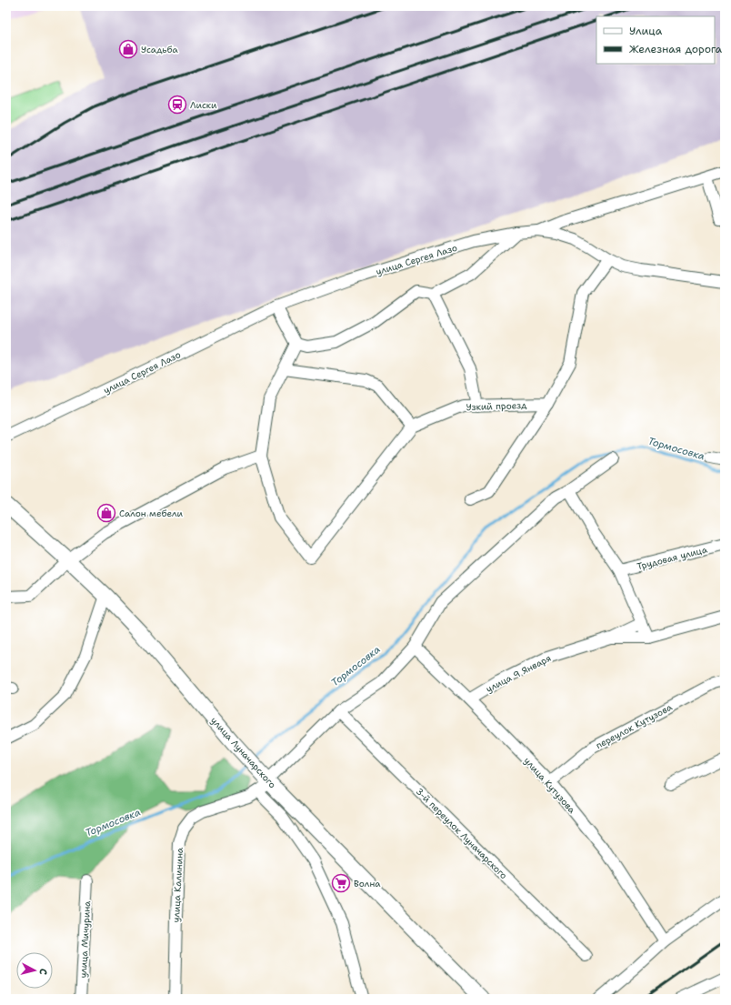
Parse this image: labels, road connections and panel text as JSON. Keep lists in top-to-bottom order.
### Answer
{
  "streets": {
    "main road": ["улица Луначарского"],
    "street": [
      "улица Сергея Лазо",
      "Узкий проезд",
      "Трудовая улица",
      "улица 9 Января",
      "переулок Кутузова",
      "улица Кутузова",
      "3-й переулок Луначарского",
      "улица Калинина",
      "улица Мичурина"
    ]
  },
  "crossings": [
    ["улица 9 Января", "улица Кутузова"],
    ["переулок Кутузова", "улица Кутузова"],
    ["улица Луначарского", "улица Калинина"],
    ["улица Кутузова", "улица Калинина"],
    ["3-й переулок Луначарского", "улица Калинина"]
  ],
  "water": ["Тормосовка"],
  "places": {
    "shop": ["Усадьба", "Салон мебели"],
    "station": ["Лиски"],
    "supermarket": ["Волна"]
  },
  "legend": ["Улица", "Железная дорога"],
  "north": "right"
}
